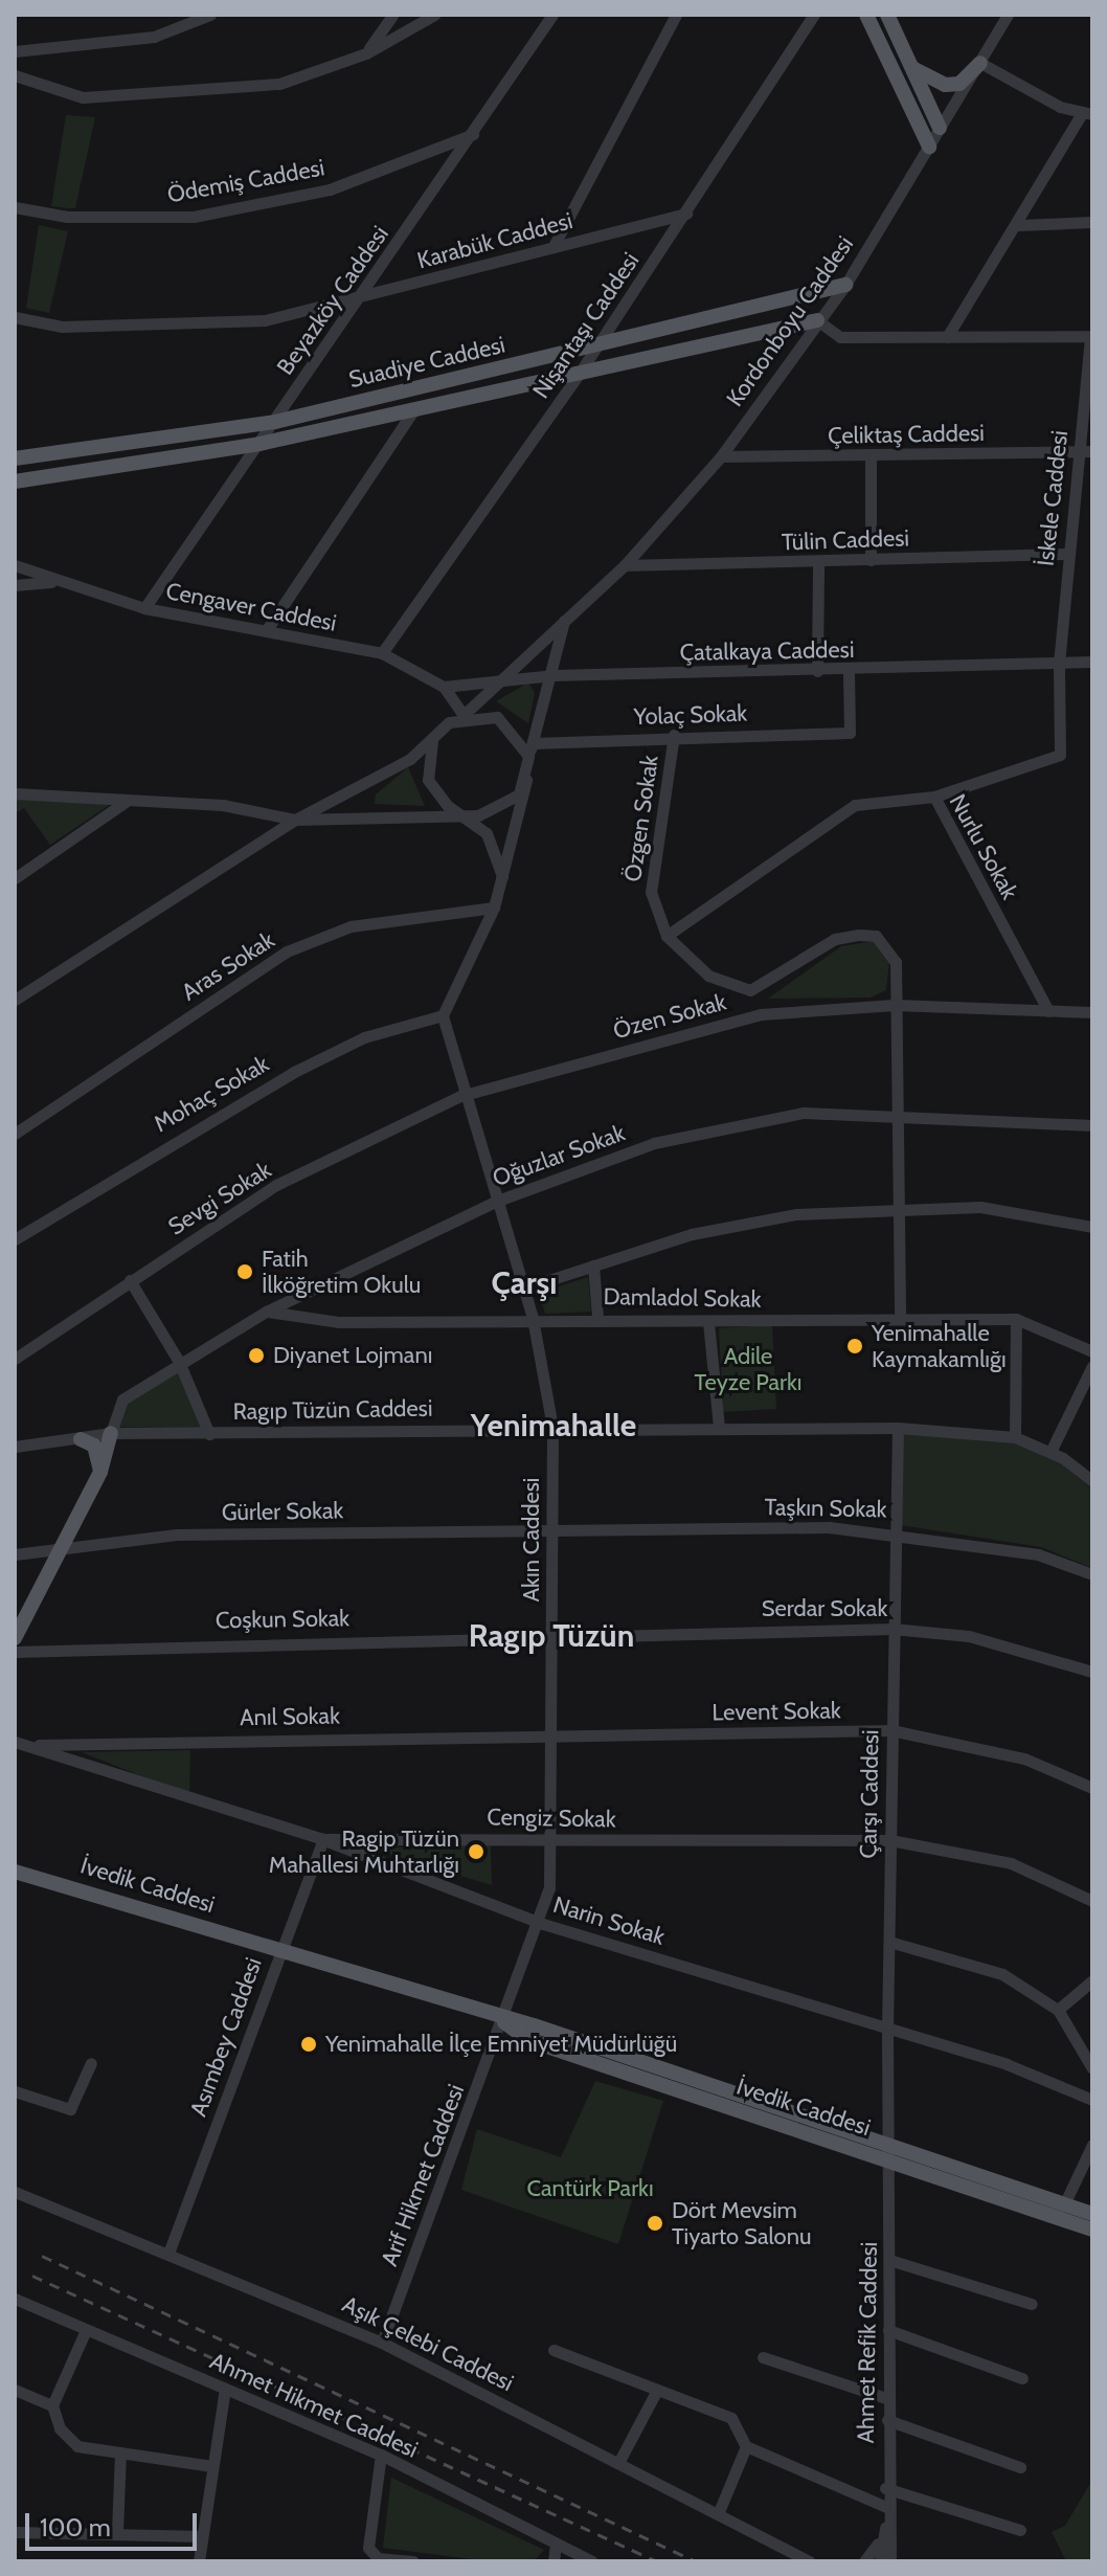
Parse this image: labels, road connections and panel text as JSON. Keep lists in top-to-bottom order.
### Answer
{
  "streets": {
    "main road": ["Suadiye Caddesi", "İvedik Caddesi"],
    "street": [
      "Ödemiş Caddesi",
      "Karabük Caddesi",
      "Beyazköy Caddesi",
      "Kordonboyu Caddesi",
      "Nişantaşı Caddesi",
      "Çeliktaş Caddesi",
      "İskele Caddesi",
      "Tülin Caddesi",
      "Cengaver Caddesi",
      "Çatalkaya Caddesi",
      "Yolaç Sokak",
      "Özgen Sokak",
      "Nurlu Sokak",
      "Aras Sokak",
      "Özen Sokak",
      "Mohaç Sokak",
      "Oğuzlar Sokak",
      "Sevgi Sokak",
      "Damladol Sokak",
      "Ragıp Tüzün Caddesi",
      "Taşkın Sokak",
      "Gürler Sokak",
      "Akın Caddesi",
      "Serdar Sokak",
      "Coşkun Sokak",
      "Levent Sokak",
      "Anıl Sokak",
      "Çarşı Caddesi",
      "Cengiz Sokak",
      "Narin Sokak",
      "Asımbey Caddesi",
      "Arif Hikmet Caddesi",
      "Ahmet Refik Caddesi",
      "Aşık Çelebi Caddesi",
      "Ahmet Hikmet Caddesi"
    ]
  },
  "crossings": [
    ["Ödemiş Caddesi", "Beyazköy Caddesi"],
    ["Karabük Caddesi", "Beyazköy Caddesi"],
    ["Karabük Caddesi", "Nişantaşı Caddesi"],
    ["Beyazköy Caddesi", "Suadiye Caddesi"],
    ["Beyazköy Caddesi", "Cengaver Caddesi"],
    ["Kordonboyu Caddesi", "Suadiye Caddesi"],
    ["Kordonboyu Caddesi", "Çeliktaş Caddesi"],
    ["Kordonboyu Caddesi", "Tülin Caddesi"],
    ["Kordonboyu Caddesi", "Cengaver Caddesi"],
    ["Kordonboyu Caddesi", "Çatalkaya Caddesi"],
    ["Nişantaşı Caddesi", "Suadiye Caddesi"],
    ["Nişantaşı Caddesi", "Cengaver Caddesi"],
    ["Çeliktaş Caddesi", "İskele Caddesi"],
    ["İskele Caddesi", "Tülin Caddesi"],
    ["İskele Caddesi", "Çatalkaya Caddesi"],
    ["İskele Caddesi", "Nurlu Sokak"],
    ["Cengaver Caddesi", "Çatalkaya Caddesi"],
    ["Çatalkaya Caddesi", "Yolaç Sokak"],
    ["Yolaç Sokak", "Özgen Sokak"],
    ["Özgen Sokak", "Nurlu Sokak"],
    ["Özgen Sokak", "Özen Sokak"],
    ["Nurlu Sokak", "Özen Sokak"],
    ["Özen Sokak", "Sevgi Sokak"],
    ["Özen Sokak", "Akın Caddesi"],
    ["Mohaç Sokak", "Akın Caddesi"],
    ["Oğuzlar Sokak", "Damladol Sokak"],
    ["Oğuzlar Sokak", "Ragıp Tüzün Caddesi"],
    ["Oğuzlar Sokak", "Akın Caddesi"],
    ["Sevgi Sokak", "Akın Caddesi"],
    ["Damladol Sokak", "Akın Caddesi"],
    ["Ragıp Tüzün Caddesi", "Akın Caddesi"],
    ["Ragıp Tüzün Caddesi", "Çarşı Caddesi"],
    ["Taşkın Sokak", "Gürler Sokak"],
    ["Taşkın Sokak", "Akın Caddesi"],
    ["Taşkın Sokak", "Çarşı Caddesi"],
    ["Gürler Sokak", "Akın Caddesi"],
    ["Akın Caddesi", "Serdar Sokak"],
    ["Akın Caddesi", "Coşkun Sokak"],
    ["Akın Caddesi", "Levent Sokak"],
    ["Akın Caddesi", "Anıl Sokak"],
    ["Akın Caddesi", "Cengiz Sokak"],
    ["Akın Caddesi", "İvedik Caddesi"],
    ["Akın Caddesi", "Narin Sokak"],
    ["Akın Caddesi", "Arif Hikmet Caddesi"],
    ["Serdar Sokak", "Coşkun Sokak"],
    ["Serdar Sokak", "Çarşı Caddesi"],
    ["Levent Sokak", "Anıl Sokak"],
    ["Levent Sokak", "Çarşı Caddesi"],
    ["Anıl Sokak", "Cengiz Sokak"],
    ["Çarşı Caddesi", "Cengiz Sokak"],
    ["Çarşı Caddesi", "İvedik Caddesi"],
    ["Çarşı Caddesi", "Narin Sokak"],
    ["Çarşı Caddesi", "Ahmet Refik Caddesi"],
    ["Cengiz Sokak", "Narin Sokak"],
    ["Cengiz Sokak", "Asımbey Caddesi"],
    ["İvedik Caddesi", "Asımbey Caddesi"],
    ["İvedik Caddesi", "Arif Hikmet Caddesi"],
    ["İvedik Caddesi", "Ahmet Refik Caddesi"],
    ["Narin Sokak", "Asımbey Caddesi"],
    ["Asımbey Caddesi", "Aşık Çelebi Caddesi"],
    ["Arif Hikmet Caddesi", "Aşık Çelebi Caddesi"]
  ],
  "districts": ["Çarşı", "Yenimahalle", "Ragıp Tüzün"],
  "parks": ["Adile Teyze Parkı", "Cantürk Parkı"],
  "places": [
    "Fatih İlköğretim Okulu",
    "Yenimahalle Kaymakamlığı",
    "Diyanet Lojmanı",
    "Ragip Tüzün Mahallesi Muhtarlığı",
    "Yenimahalle İlçe Emniyet Müdürlüğü",
    "Dört Mevsim Tiyarto Salonu"
  ],
  "scale_bar": "100 m"
}
